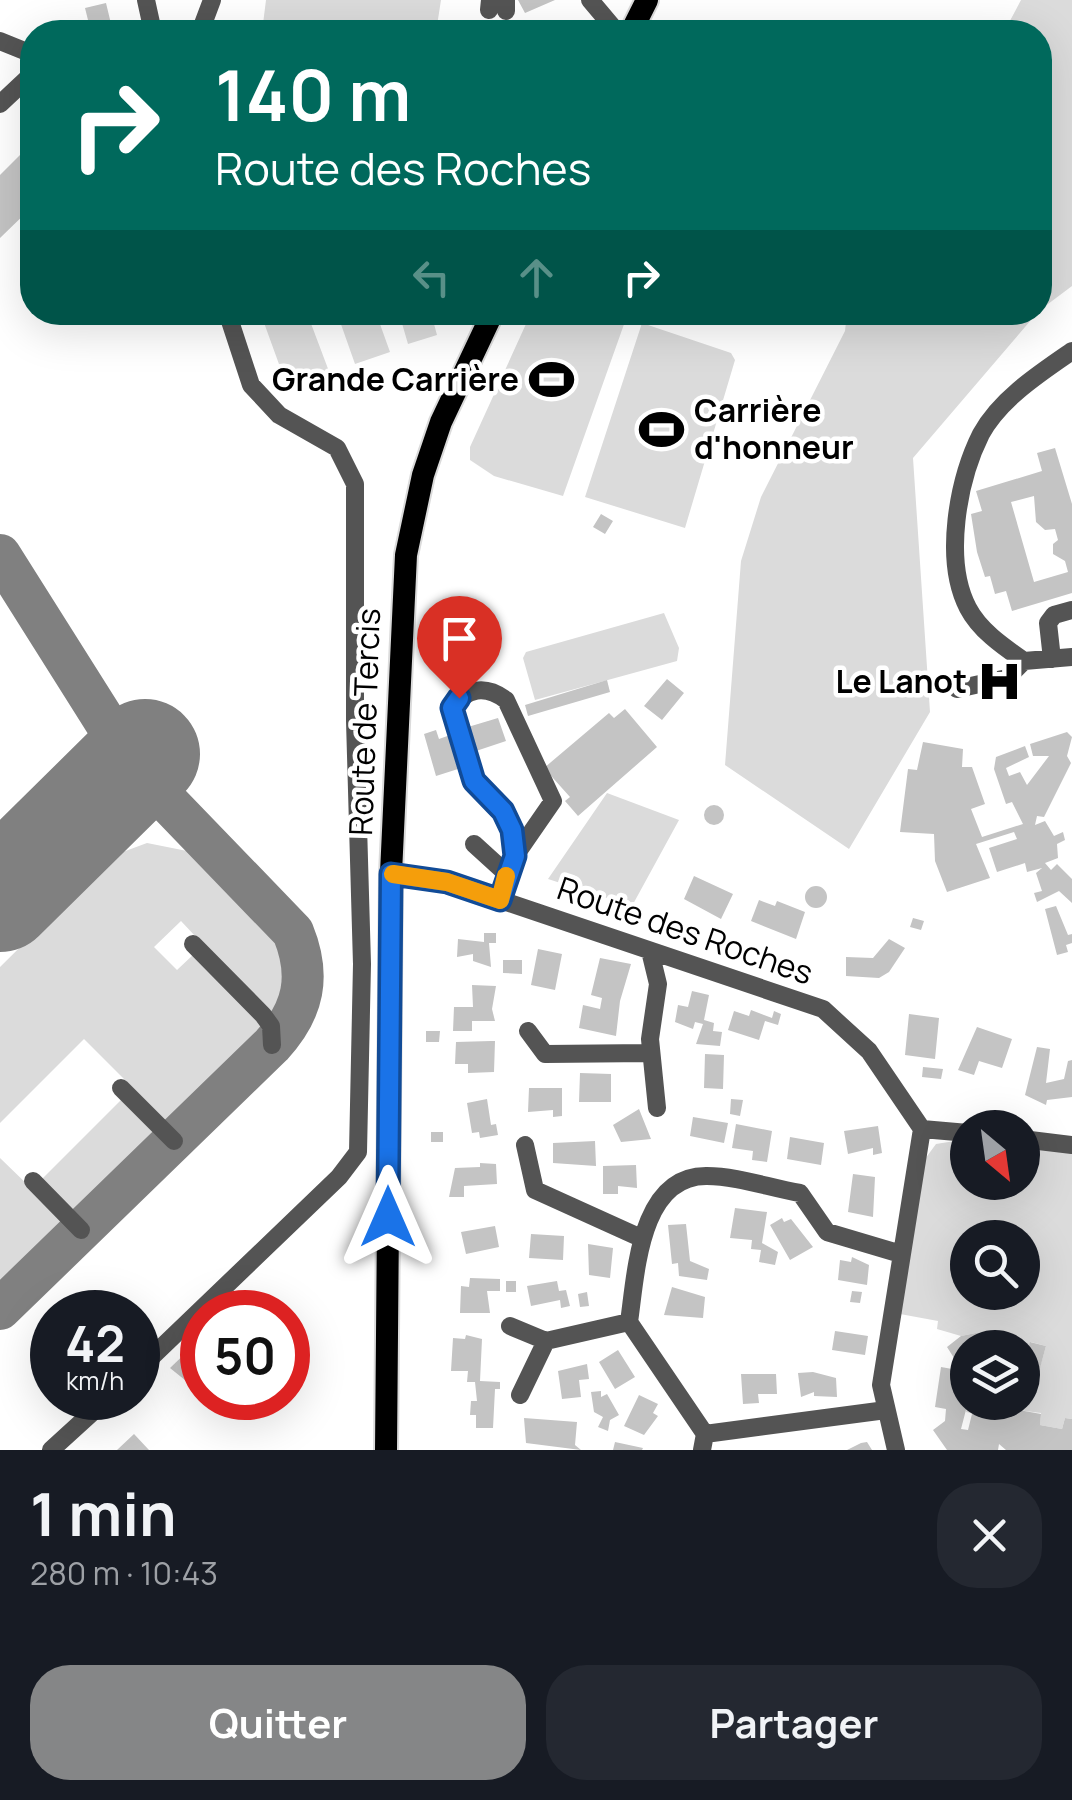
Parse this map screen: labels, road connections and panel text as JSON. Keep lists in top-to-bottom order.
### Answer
{
  "streets": {
    "main road": ["Route de Tercis"],
    "street": ["Route des Roches"]
  },
  "crossings": [
    ["Route de Tercis", "Route des Roches"]
  ],
  "places": {
    "sports": ["Grande Carrière", "Carrière d'honneur"],
    "hospital": ["Le Lanot"]
  },
  "north": "bottom right",
  "page": {
    "turn": ["140 m", "Route des Roches"],
    "speed": "42 km/h",
    "limit": "50",
    "heading": ["1 min", "280 m · 10:43"],
    "buttons": ["Quitter", "Partager"]
  }
}
